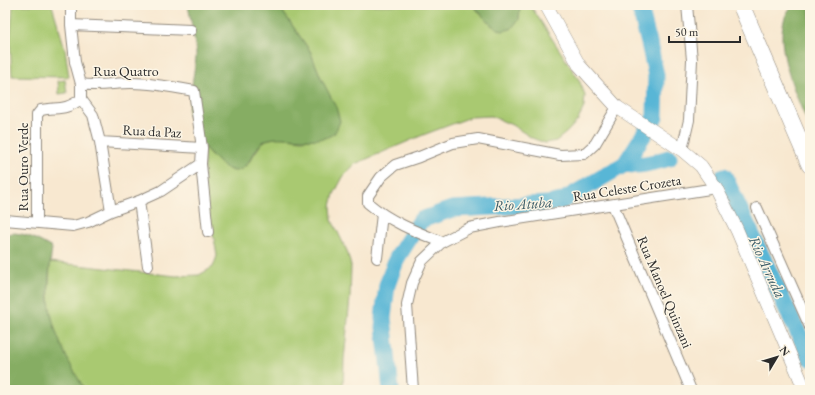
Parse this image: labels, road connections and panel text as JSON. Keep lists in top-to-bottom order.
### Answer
{
  "streets": {
    "street": [
      "Rua Quatro",
      "Rua da Paz",
      "Rua Ouro Verde",
      "Rua Celeste Crozeta",
      "Rua Manoel Quinzani"
    ]
  },
  "crossings": [
    ["Rua Quatro", "Rua da Paz"],
    ["Rua Celeste Crozeta", "Rua Manoel Quinzani"]
  ],
  "water": ["Rio Atuba", "Rio Arruda"],
  "scale_bar": "50 m",
  "north": "top right"
}
